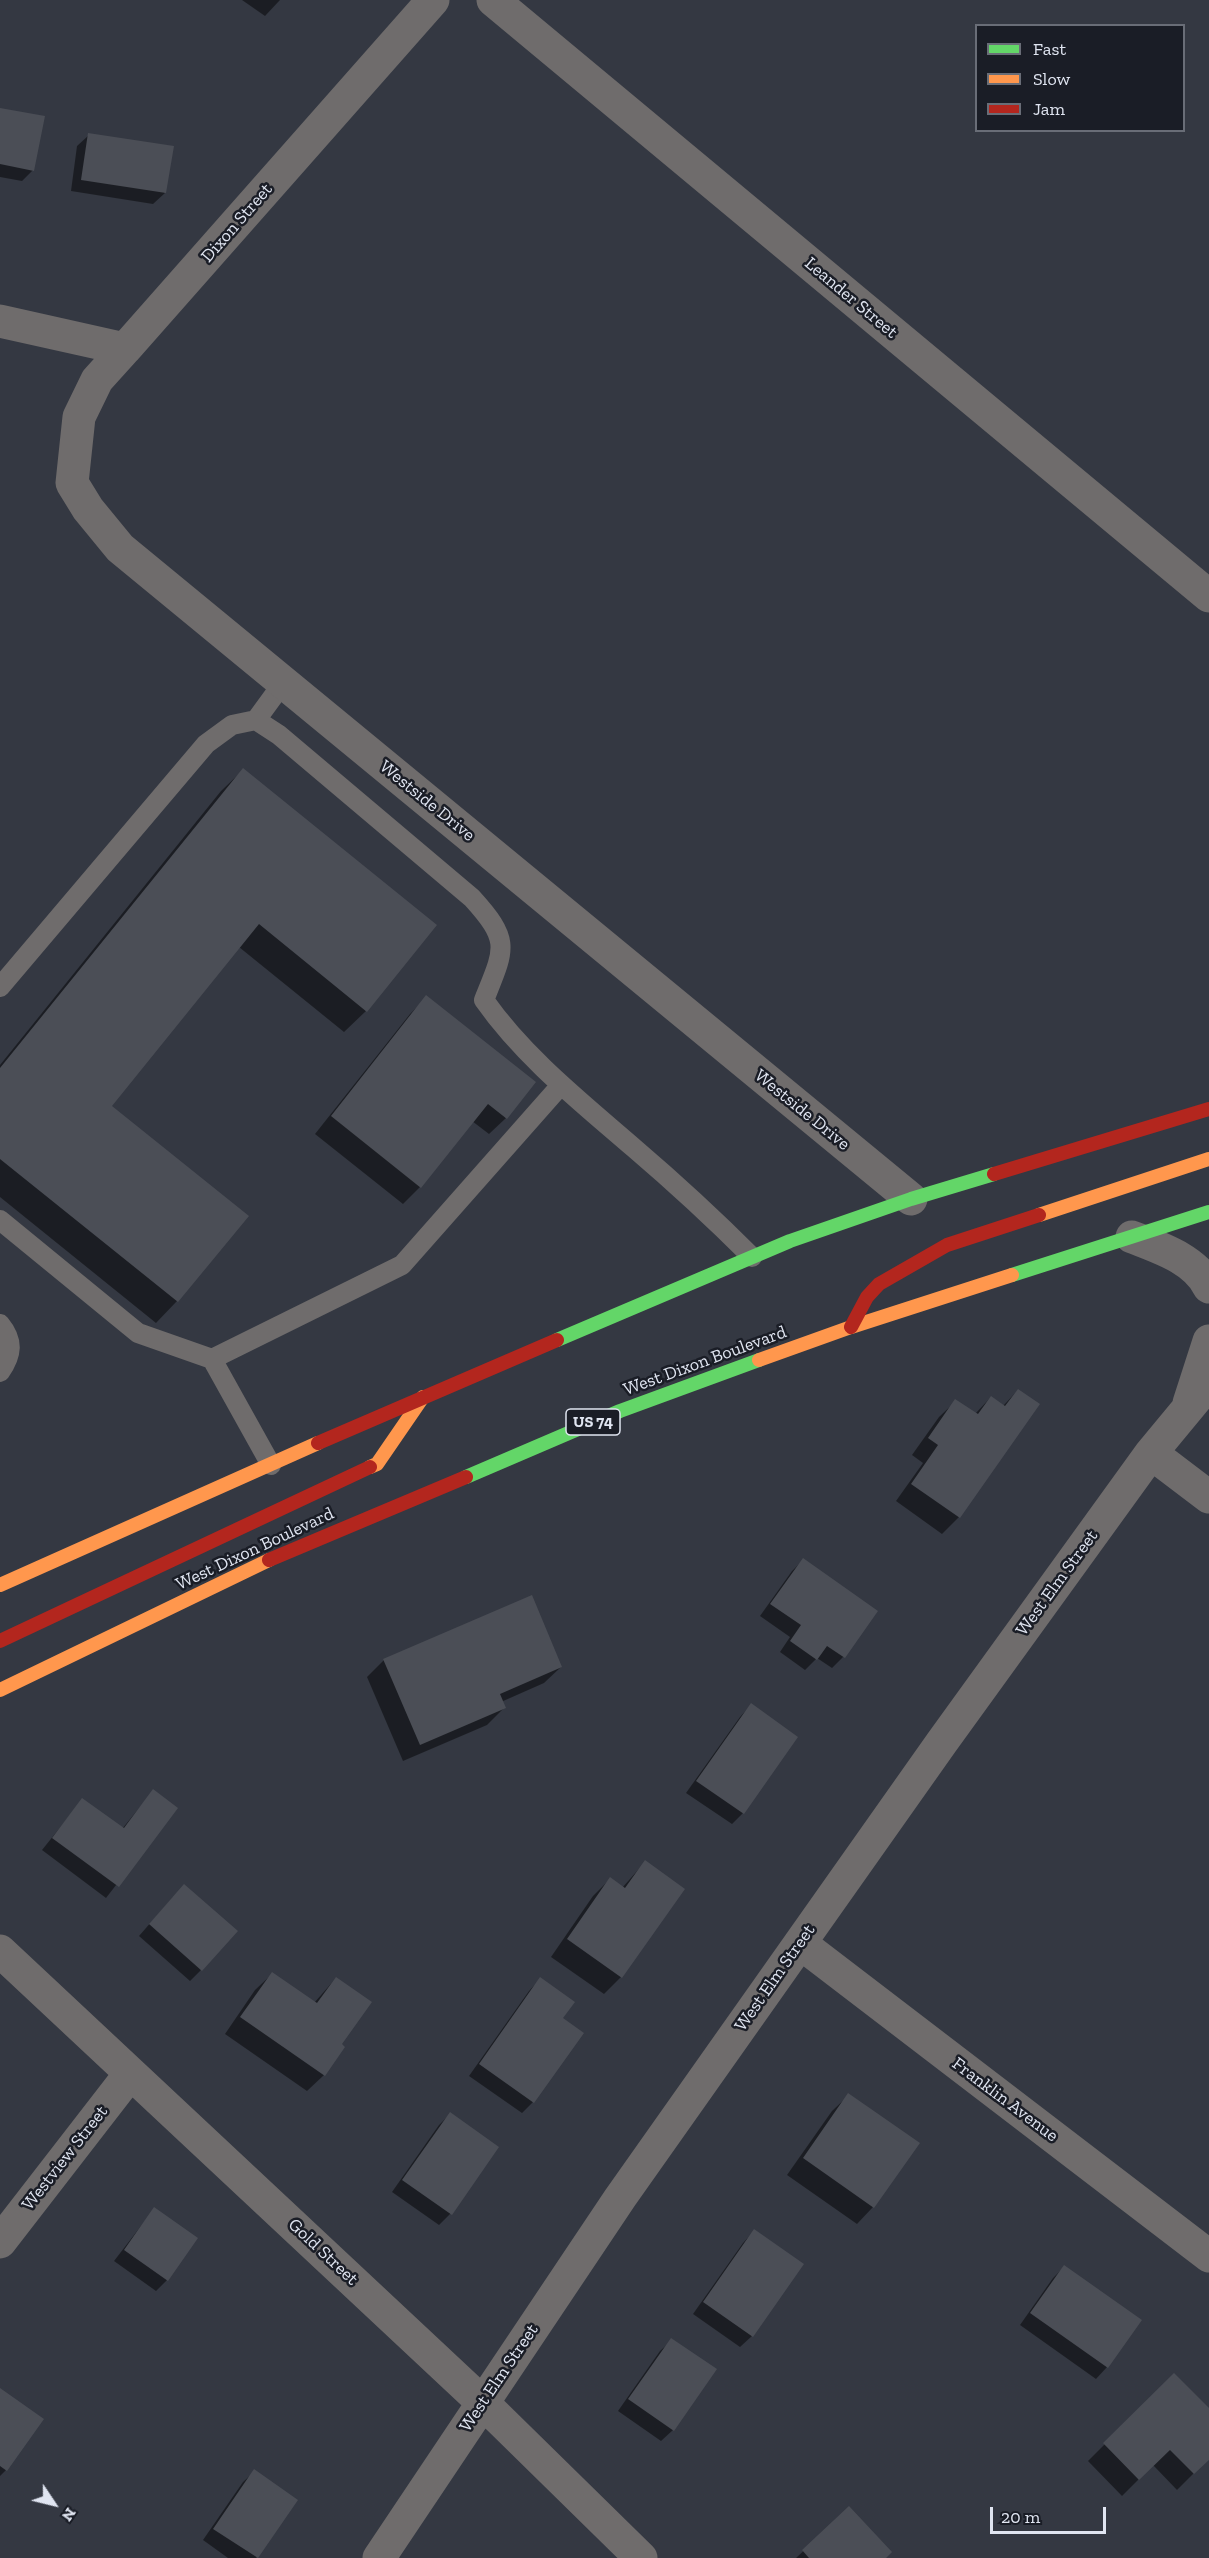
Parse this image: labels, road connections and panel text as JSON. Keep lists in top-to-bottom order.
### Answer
{
  "streets": {
    "highway": ["West Dixon Boulevard", "US 74"],
    "street": [
      "Dixon Street",
      "Leander Street",
      "Westside Drive",
      "West Elm Street",
      "Franklin Avenue",
      "Westview Street",
      "Gold Street"
    ]
  },
  "crossings": [
    ["Dixon Street", "Westside Drive"],
    ["West Elm Street", "Franklin Avenue"],
    ["West Elm Street", "Gold Street"],
    ["Westview Street", "Gold Street"]
  ],
  "legend": ["Fast", "Slow", "Jam"],
  "scale_bar": "20 m",
  "north": "bottom right"
}
